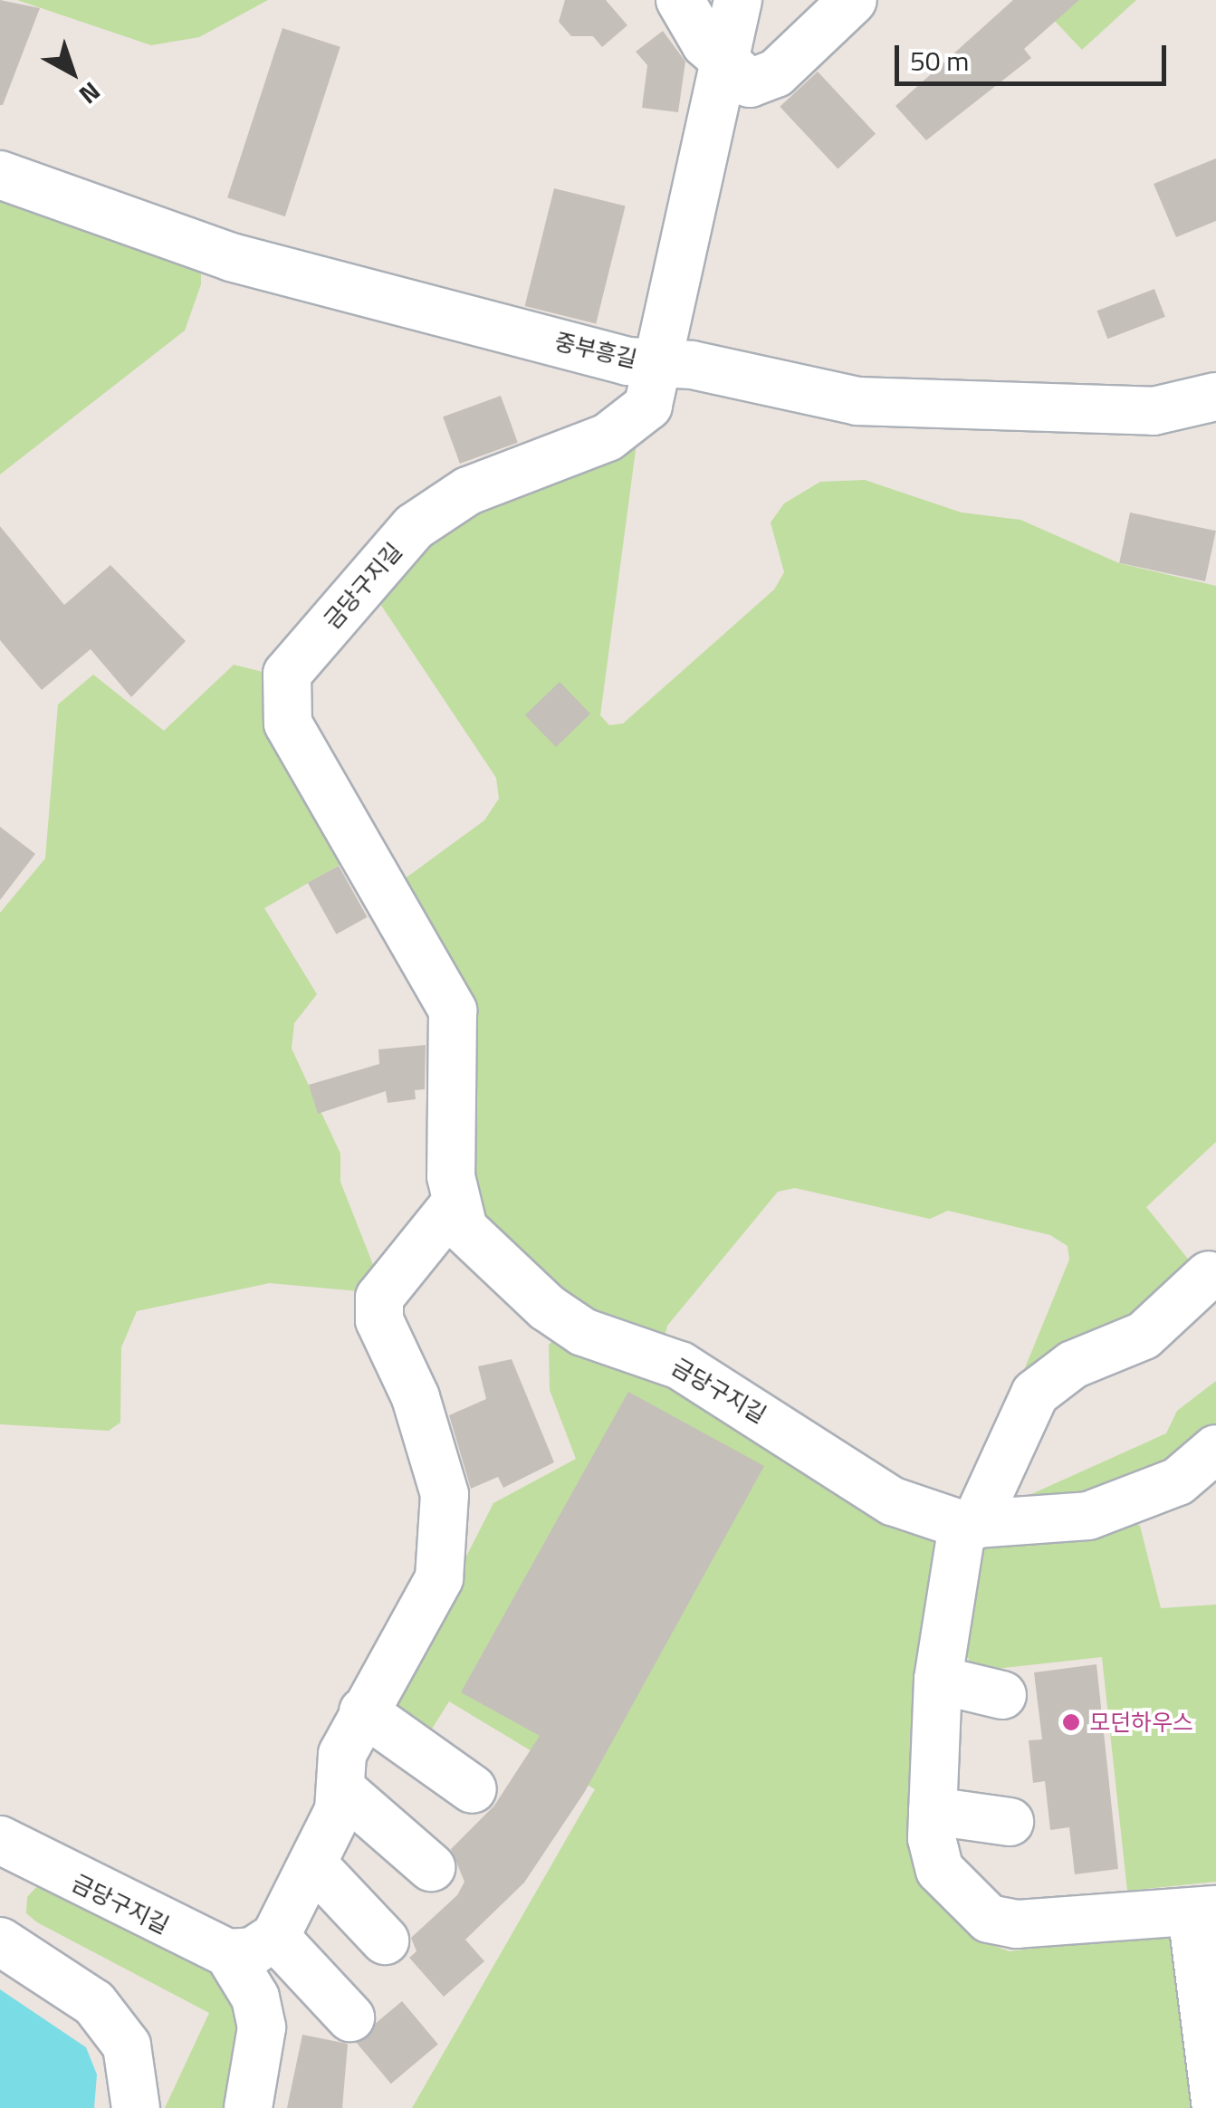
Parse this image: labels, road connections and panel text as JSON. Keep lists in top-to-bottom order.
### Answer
{
  "streets": {
    "street": ["중부흥길", "금당구지길"]
  },
  "crossings": [
    ["중부흥길", "금당구지길"]
  ],
  "places": ["모던하우스"],
  "scale_bar": "50 m",
  "north": "bottom right"
}
